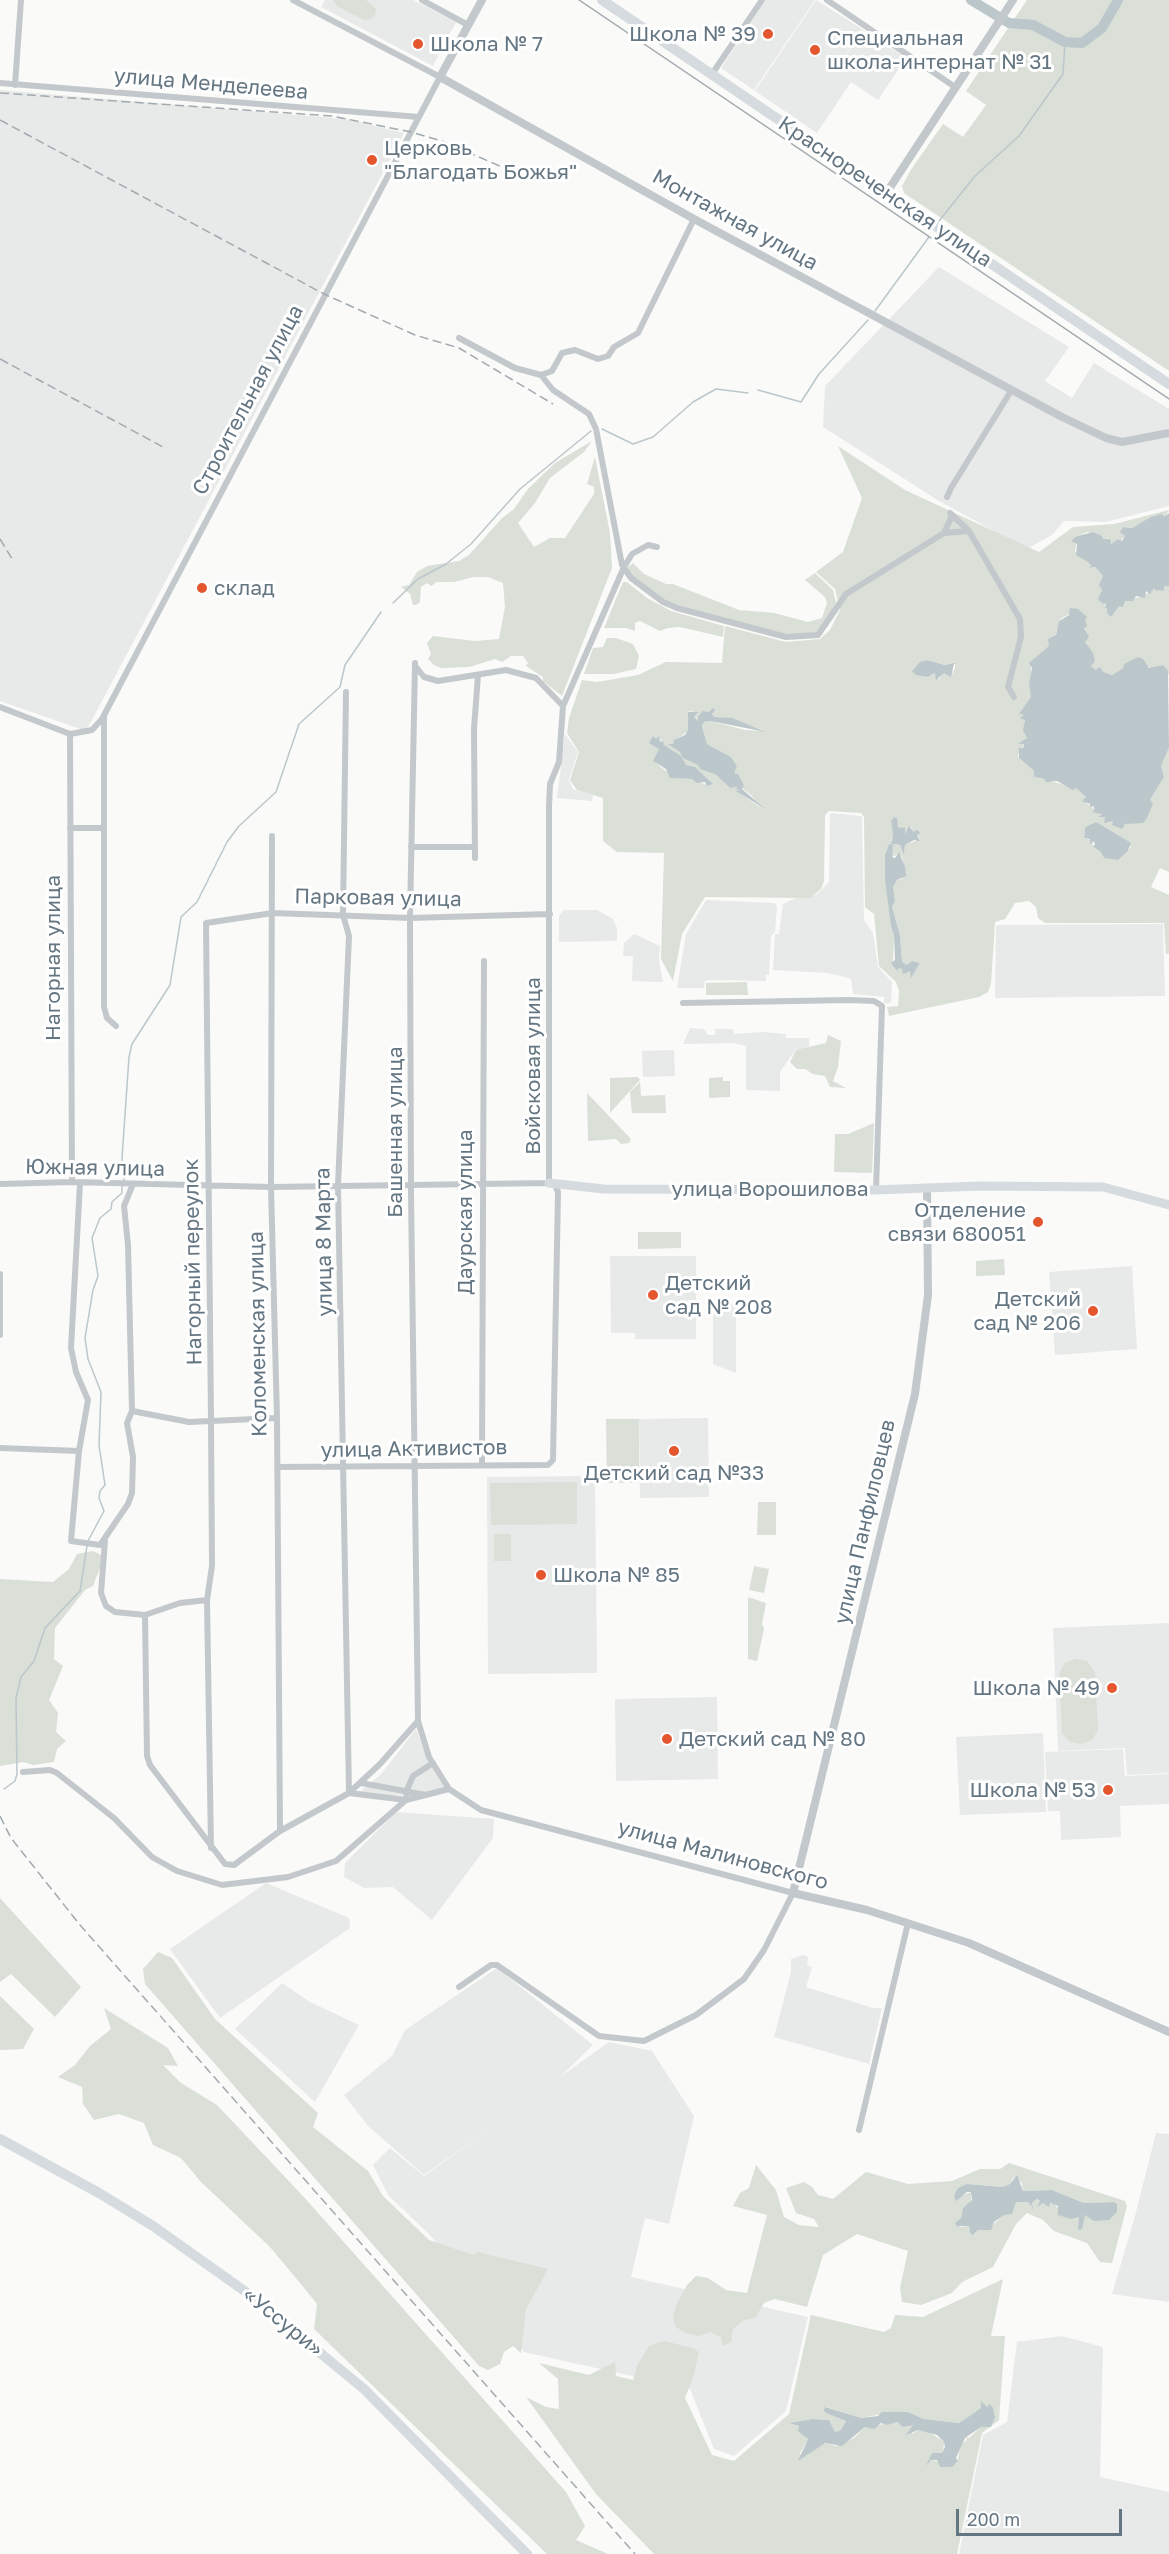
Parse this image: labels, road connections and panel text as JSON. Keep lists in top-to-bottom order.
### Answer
{
  "streets": {
    "main road": ["Краснореченская улица", "улица Ворошилова", "«Уссури»"],
    "street": [
      "улица Менделеева",
      "Монтажная улица",
      "Строительная улица",
      "Парковая улица",
      "Нагорная улица",
      "Войсковая улица",
      "Башенная улица",
      "Южная улица",
      "Даурская улица",
      "улица 8 Марта",
      "Нагорный переулок",
      "Коломенская улица",
      "улица Активистов",
      "улица Панфиловцев",
      "улица Малиновского"
    ]
  },
  "crossings": [
    ["улица Менделеева", "Строительная улица"],
    ["Монтажная улица", "Строительная улица"],
    ["Строительная улица", "Нагорная улица"],
    ["Парковая улица", "Войсковая улица"],
    ["Парковая улица", "Башенная улица"],
    ["Парковая улица", "улица 8 Марта"],
    ["Парковая улица", "Нагорный переулок"],
    ["Парковая улица", "Коломенская улица"],
    ["Нагорная улица", "Южная улица"],
    ["Войсковая улица", "Южная улица"],
    ["Войсковая улица", "улица Ворошилова"],
    ["Войсковая улица", "улица Активистов"],
    ["Башенная улица", "Южная улица"],
    ["Башенная улица", "улица Активистов"],
    ["Башенная улица", "улица Малиновского"],
    ["Южная улица", "улица Ворошилова"],
    ["Южная улица", "Даурская улица"],
    ["Южная улица", "улица 8 Марта"],
    ["Южная улица", "Нагорный переулок"],
    ["Южная улица", "Коломенская улица"],
    ["улица Ворошилова", "улица Панфиловцев"],
    ["Даурская улица", "улица Активистов"],
    ["улица 8 Марта", "улица Активистов"],
    ["Коломенская улица", "улица Активистов"],
    ["улица Панфиловцев", "улица Малиновского"]
  ],
  "places": [
    "Школа № 39",
    "Школа № 7",
    "Специальная школа-интернат № 31",
    "Церковь \"Благодать Божья\"",
    "склад",
    "Отделение связи 680051",
    "Детский сад № 208",
    "Детский сад № 206",
    "Детский сад №33",
    "Школа № 85",
    "Школа № 49",
    "Детский сад № 80",
    "Школа № 53"
  ],
  "scale_bar": "200 m"
}
